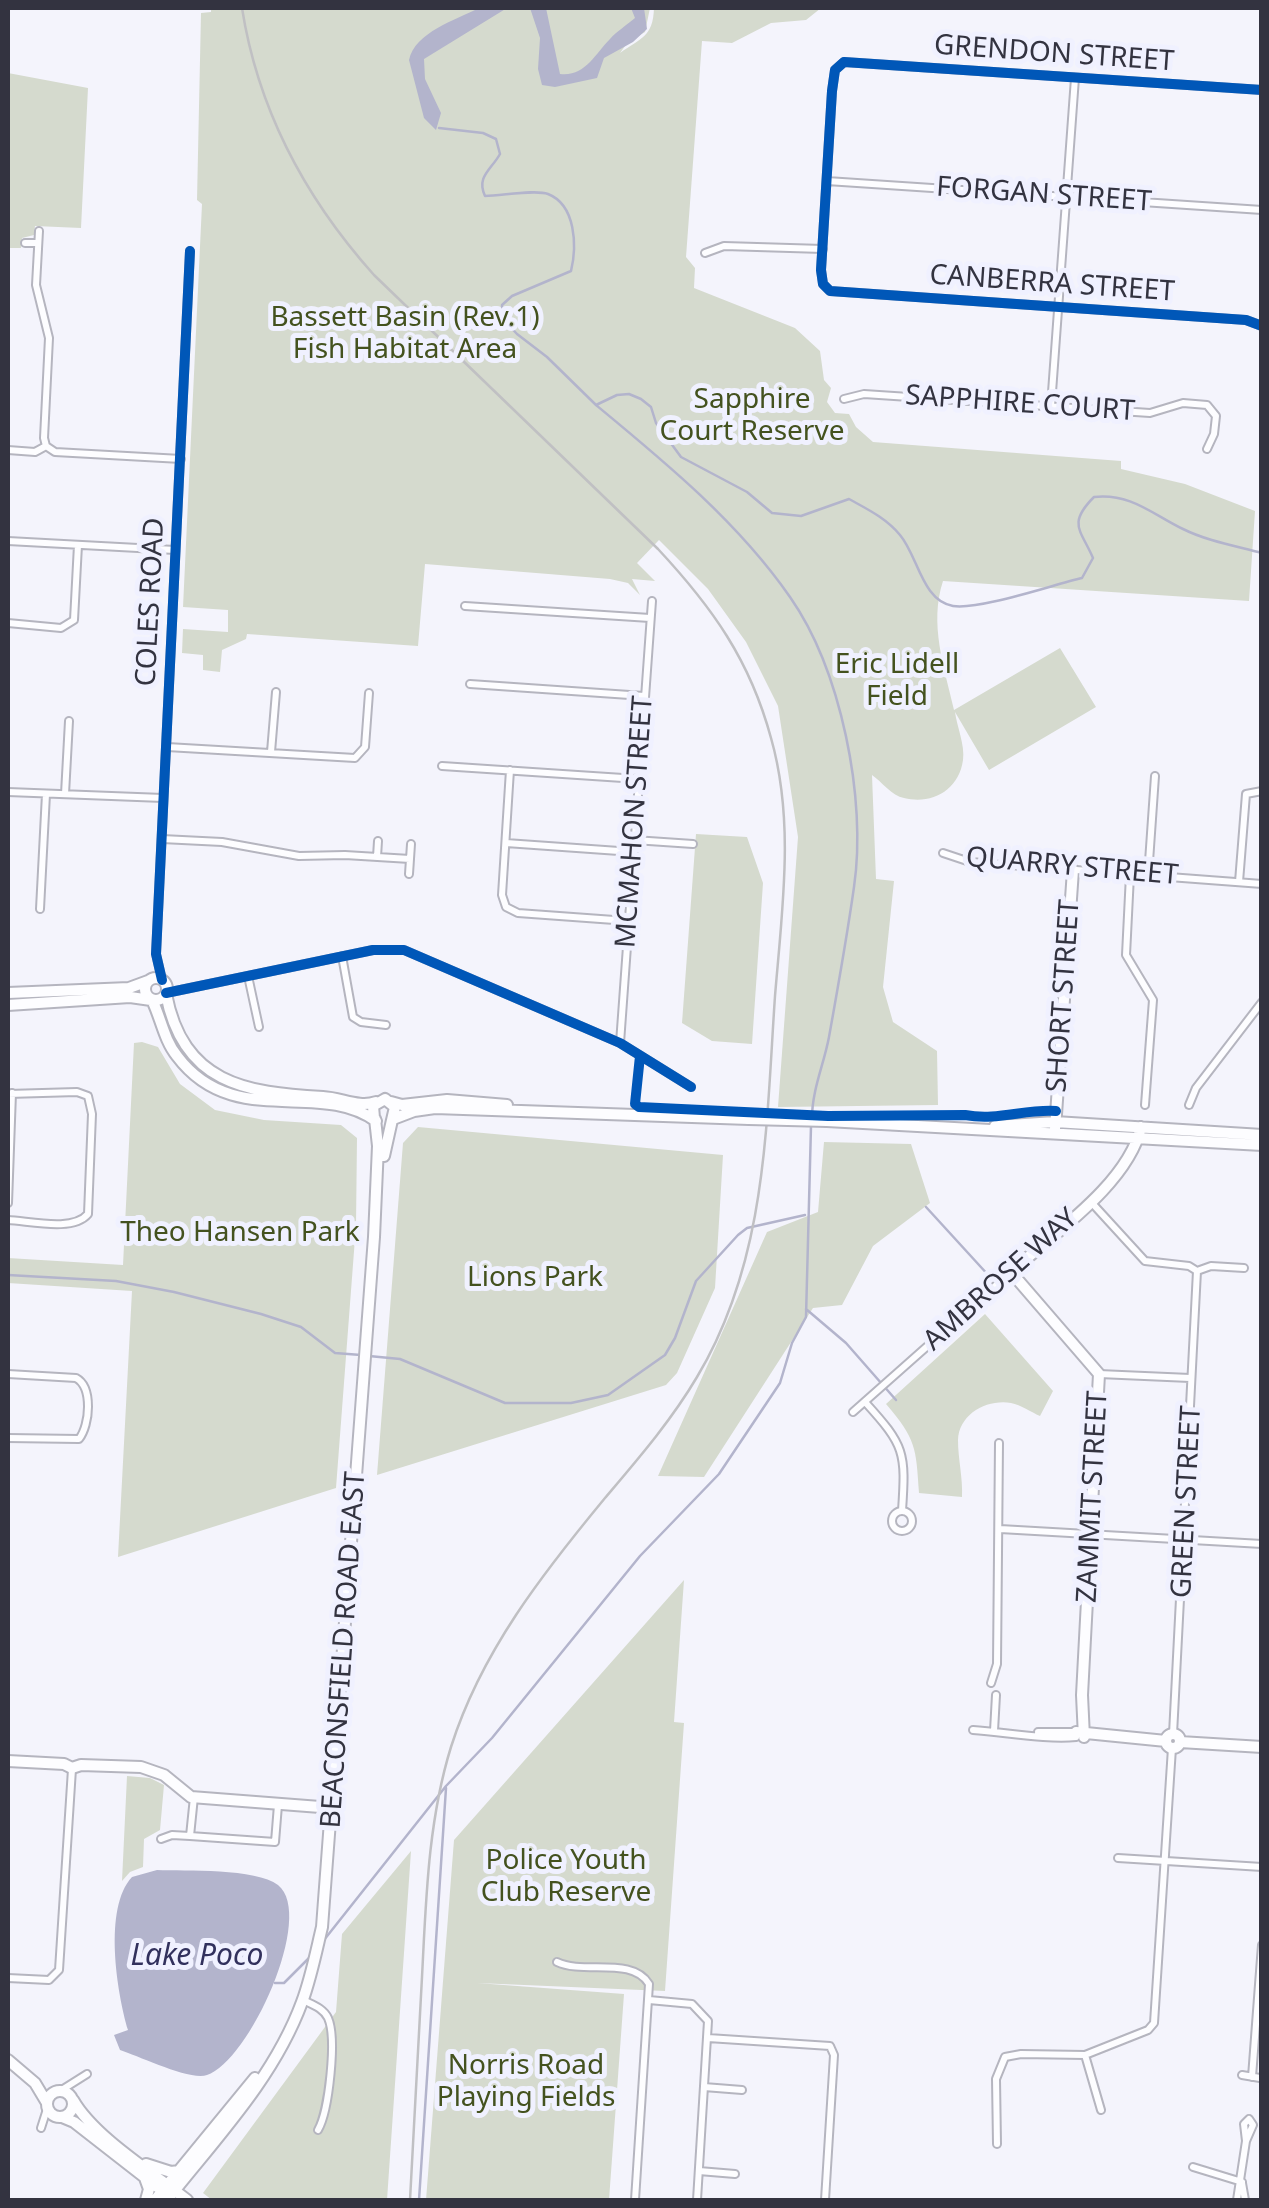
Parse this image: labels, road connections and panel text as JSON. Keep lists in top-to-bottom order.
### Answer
{
  "streets": {
    "street": [
      "GRENDON STREET",
      "FORGAN STREET",
      "CANBERRA STREET",
      "SAPPHIRE COURT",
      "COLES ROAD",
      "MCMAHON STREET",
      "QUARRY STREET",
      "SHORT STREET",
      "AMBROSE WAY",
      "ZAMMIT STREET",
      "GREEN STREET",
      "BEACONSFIELD ROAD EAST"
    ]
  },
  "crossings": [
    ["GRENDON STREET", "FORGAN STREET"],
    ["QUARRY STREET", "SHORT STREET"],
    ["AMBROSE WAY", "ZAMMIT STREET"]
  ],
  "water": ["Lake Poco"],
  "parks": [
    "Bassett Basin (Rev.1) Fish Habitat Area",
    "Sapphire Court Reserve",
    "Eric Lidell Field",
    "Theo Hansen Park",
    "Lions Park",
    "Police Youth Club Reserve",
    "Norris Road Playing Fields"
  ]
}
